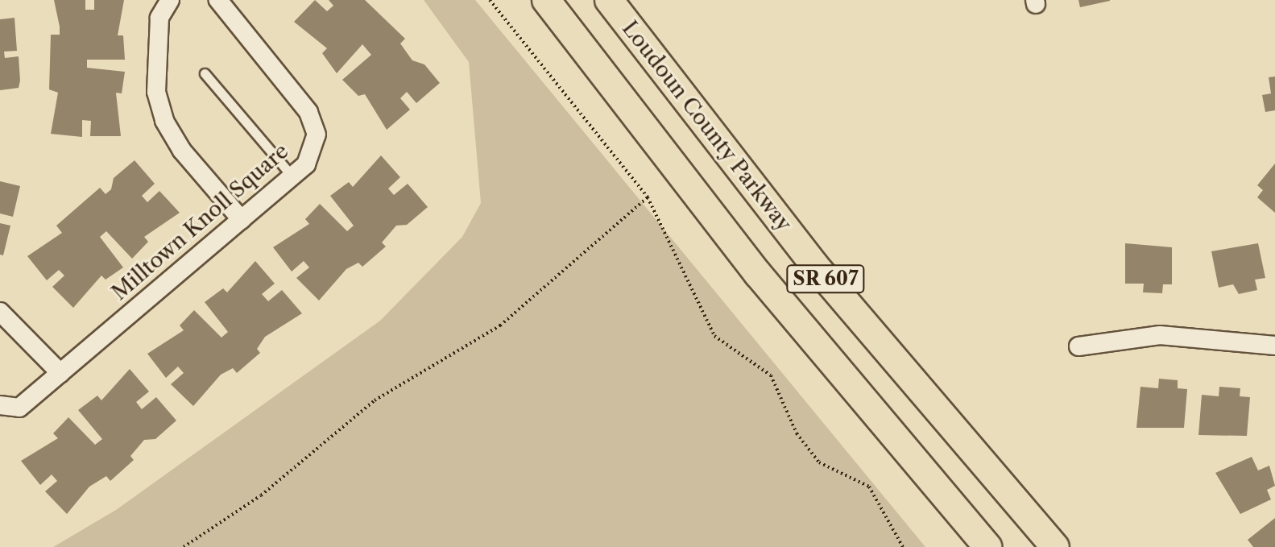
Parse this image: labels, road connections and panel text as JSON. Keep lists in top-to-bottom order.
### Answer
{
  "streets": {
    "main road": ["Loudoun County Parkway", "SR 607"],
    "street": ["Milltown Knoll Square"]
  }
}
